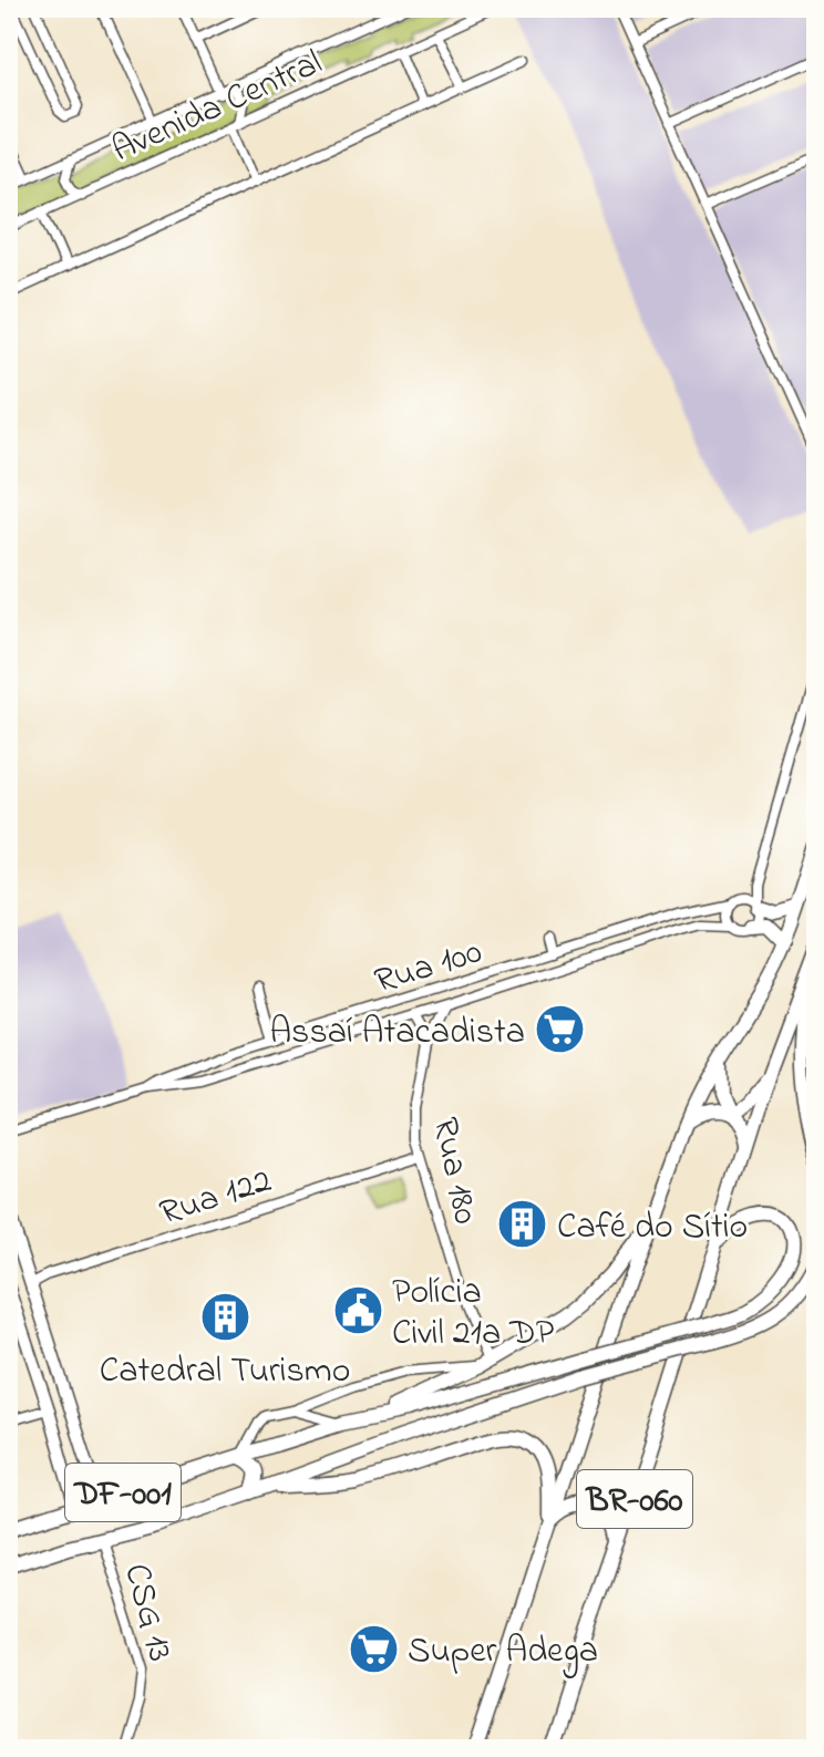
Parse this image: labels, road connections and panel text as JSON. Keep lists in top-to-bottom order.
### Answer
{
  "streets": {
    "highway": ["DF-001", "BR-060"],
    "street": [
      "Avenida Central",
      "Rua 100",
      "Rua 180",
      "Rua 122",
      "CSG 13"
    ]
  },
  "crossings": [
    ["Rua 100", "Rua 180"],
    ["Rua 180", "Rua 122"],
    ["DF-001", "BR-060"],
    ["DF-001", "CSG 13"]
  ],
  "places": {
    "supermarket": ["Assaí Atacadista", "Super Adega"],
    "building": ["Café do Sítio", "Catedral Turismo"],
    "public building": ["Polícia Civil 21a DP"]
  }
}
